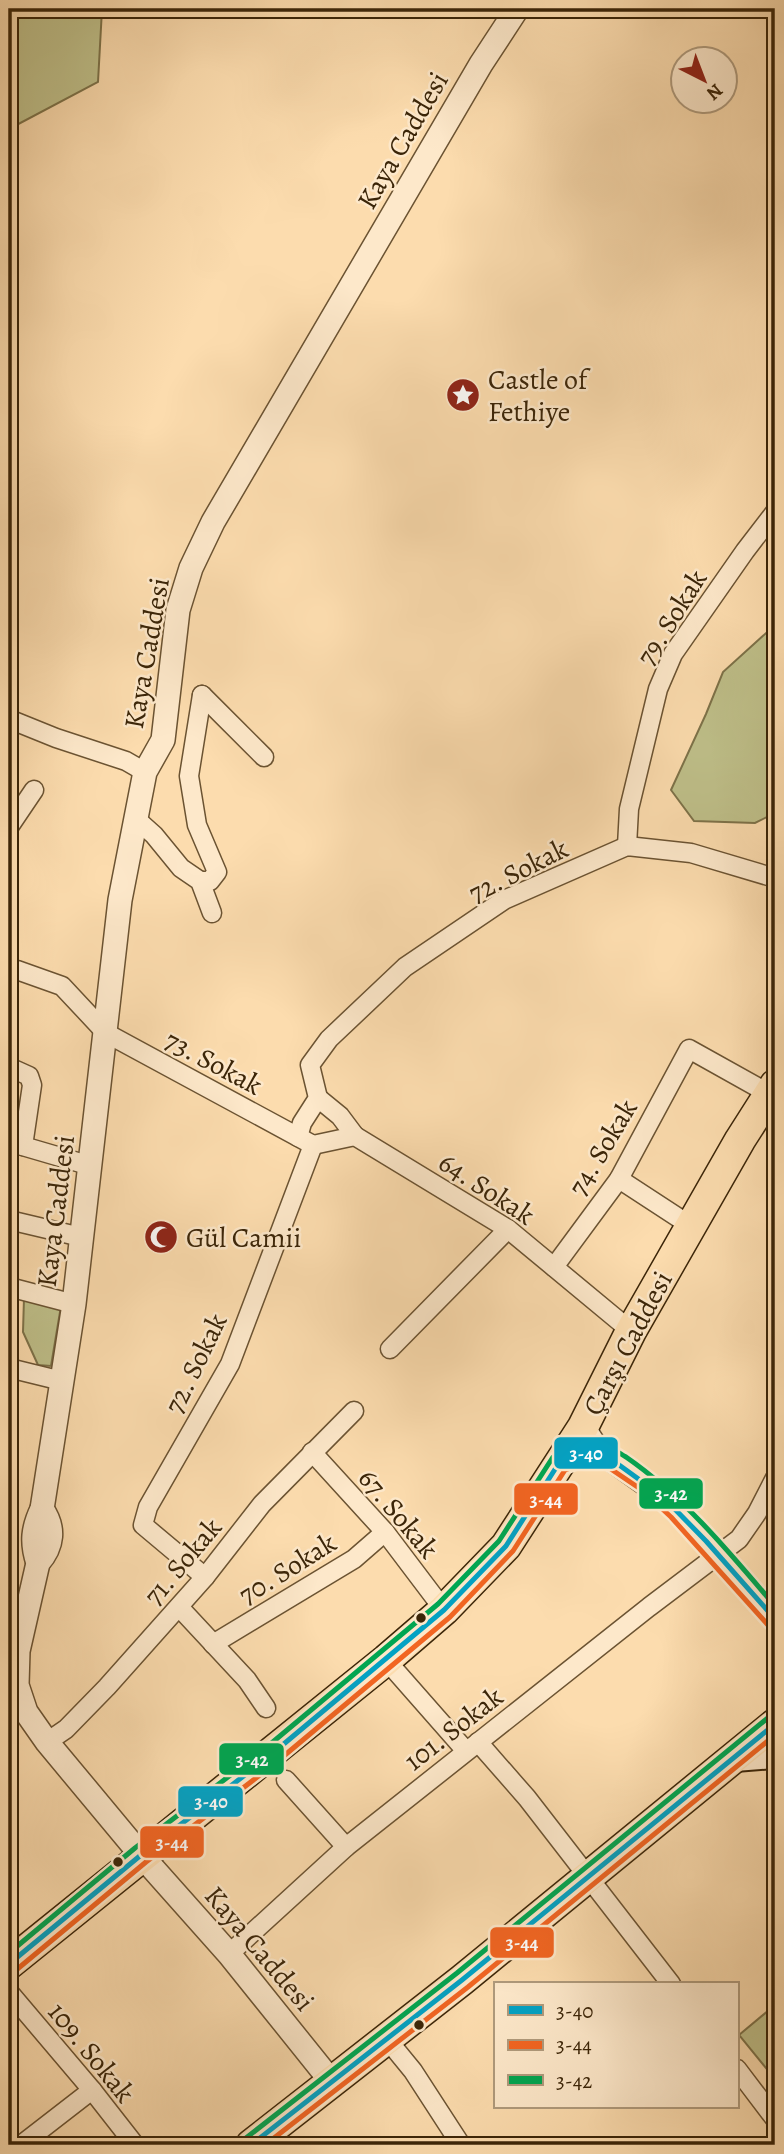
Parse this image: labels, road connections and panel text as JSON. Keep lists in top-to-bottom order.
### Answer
{
  "streets": {
    "main road": ["Çarşı Caddesi"],
    "street": [
      "Kaya Caddesi",
      "79. Sokak",
      "72. Sokak",
      "73. Sokak",
      "74. Sokak",
      "64. Sokak",
      "67. Sokak",
      "71. Sokak",
      "70. Sokak",
      "101. Sokak",
      "109. Sokak"
    ]
  },
  "crossings": [
    ["Kaya Caddesi", "73. Sokak"],
    ["Kaya Caddesi", "Çarşı Caddesi"],
    ["Kaya Caddesi", "71. Sokak"],
    ["Kaya Caddesi", "101. Sokak"],
    ["79. Sokak", "72. Sokak"],
    ["72. Sokak", "73. Sokak"],
    ["72. Sokak", "64. Sokak"],
    ["72. Sokak", "71. Sokak"],
    ["74. Sokak", "64. Sokak"],
    ["74. Sokak", "Çarşı Caddesi"],
    ["64. Sokak", "Çarşı Caddesi"],
    ["Çarşı Caddesi", "67. Sokak"],
    ["67. Sokak", "71. Sokak"],
    ["67. Sokak", "70. Sokak"]
  ],
  "places": {
    "place": ["Castle of Fethiye"],
    "mosque": ["Gül Camii"]
  },
  "lines": ["transit line 3-42", "transit line 3-40", "transit line 3-44"],
  "legend": ["3-40", "3-44", "3-42"],
  "north": "bottom right"
}
